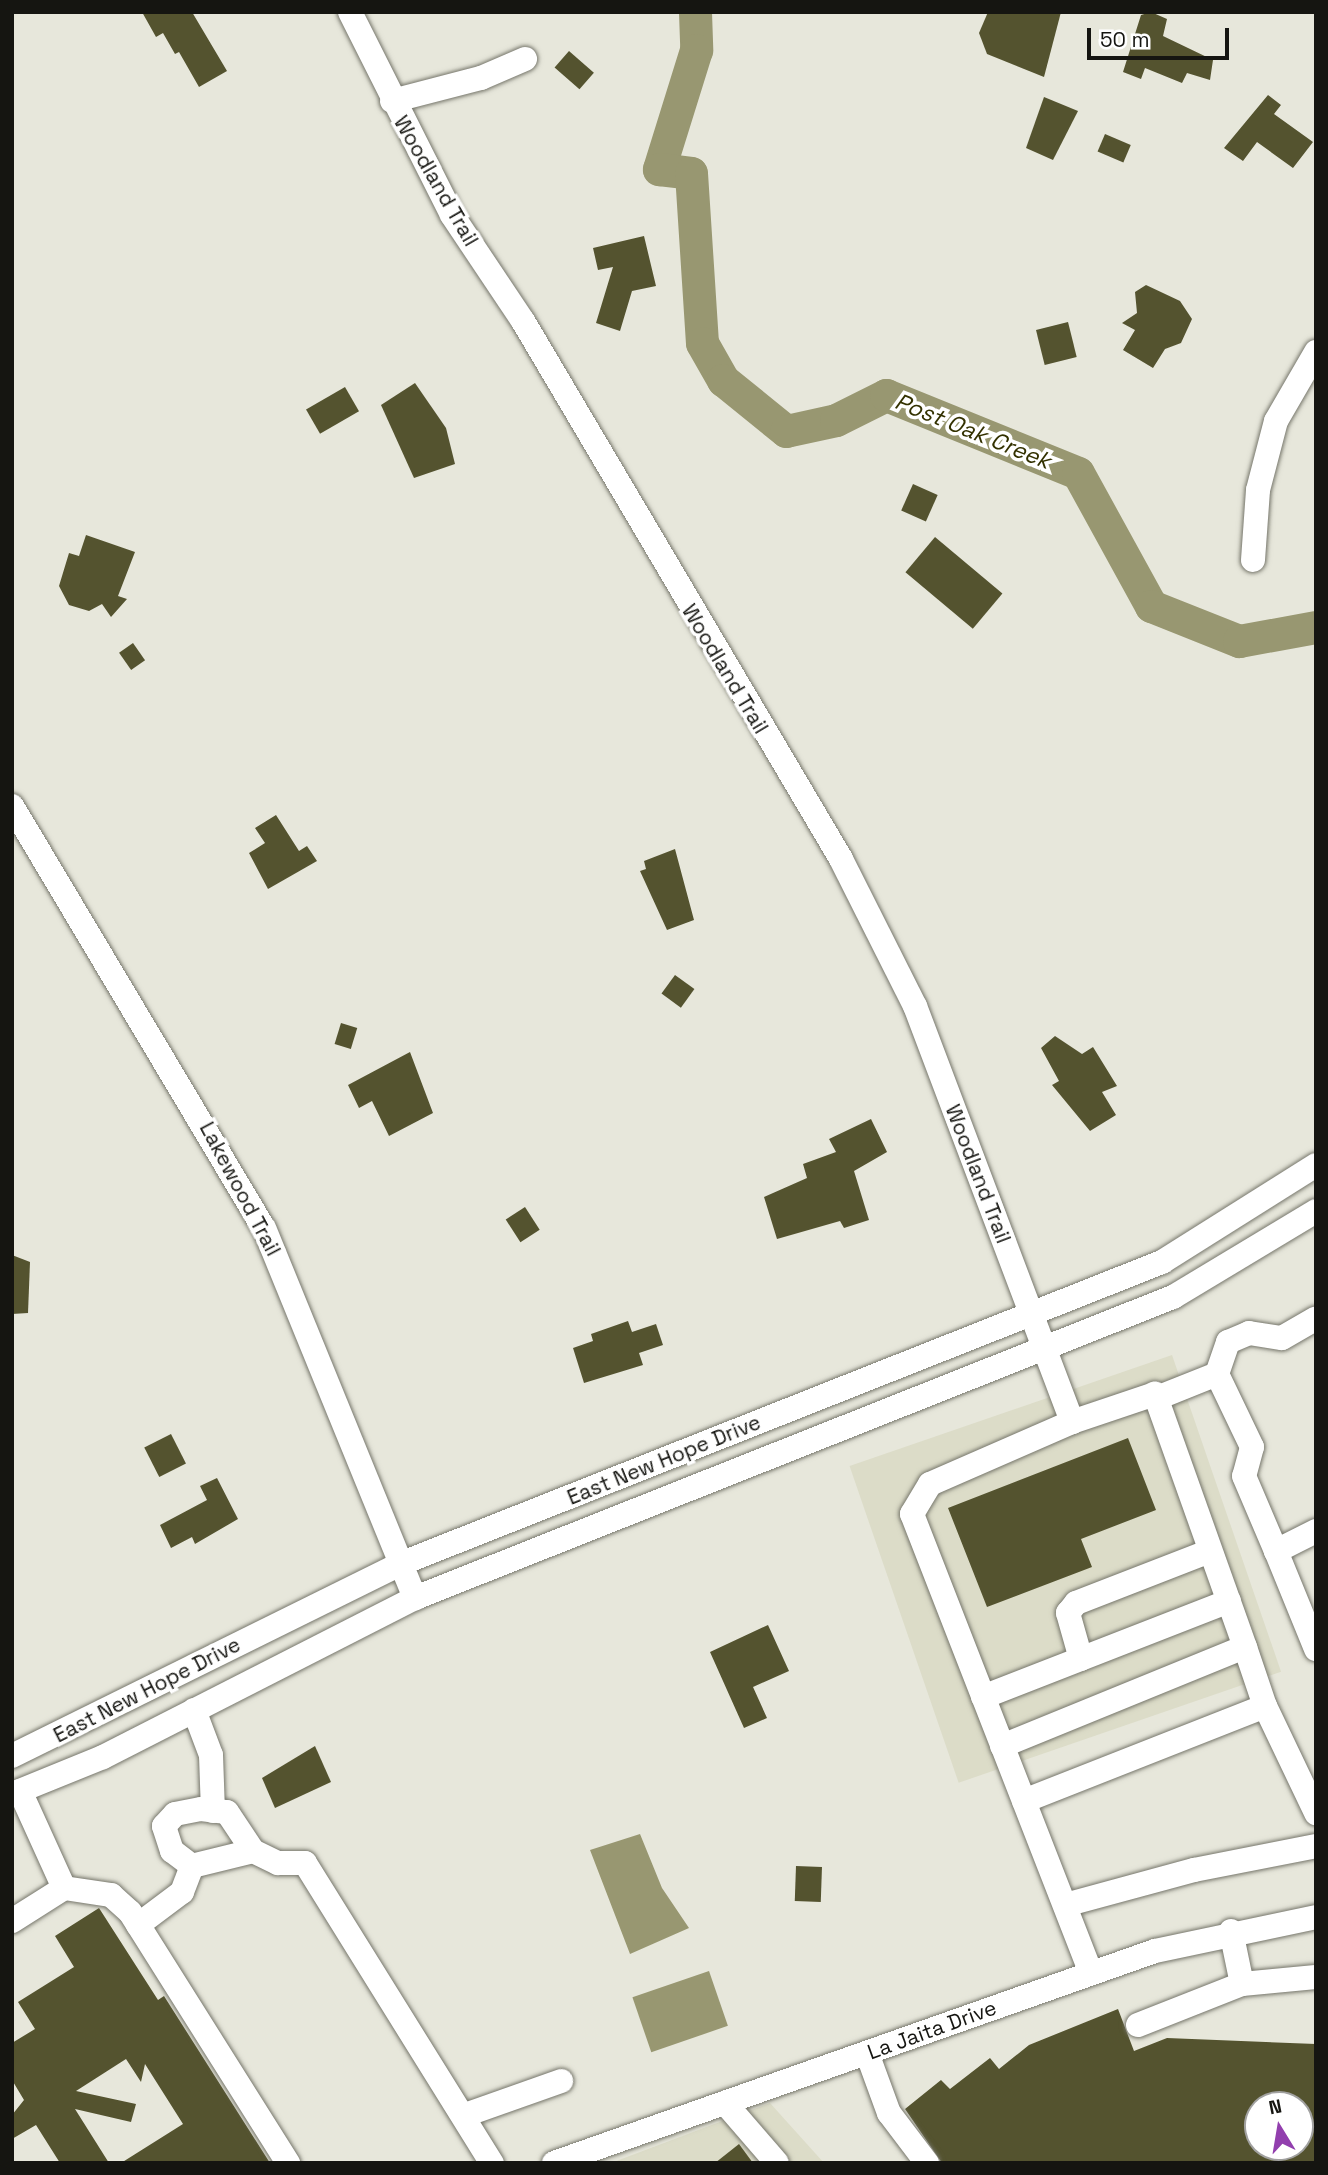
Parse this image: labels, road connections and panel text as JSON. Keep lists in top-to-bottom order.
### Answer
{
  "streets": {
    "street": [
      "Woodland Trail",
      "Lakewood Trail",
      "East New Hope Drive",
      "La Jaita Drive"
    ]
  },
  "crossings": [
    ["Woodland Trail", "East New Hope Drive"],
    ["Lakewood Trail", "East New Hope Drive"]
  ],
  "water": ["Post Oak Creek"],
  "scale_bar": "50 m",
  "north": "top"
}
